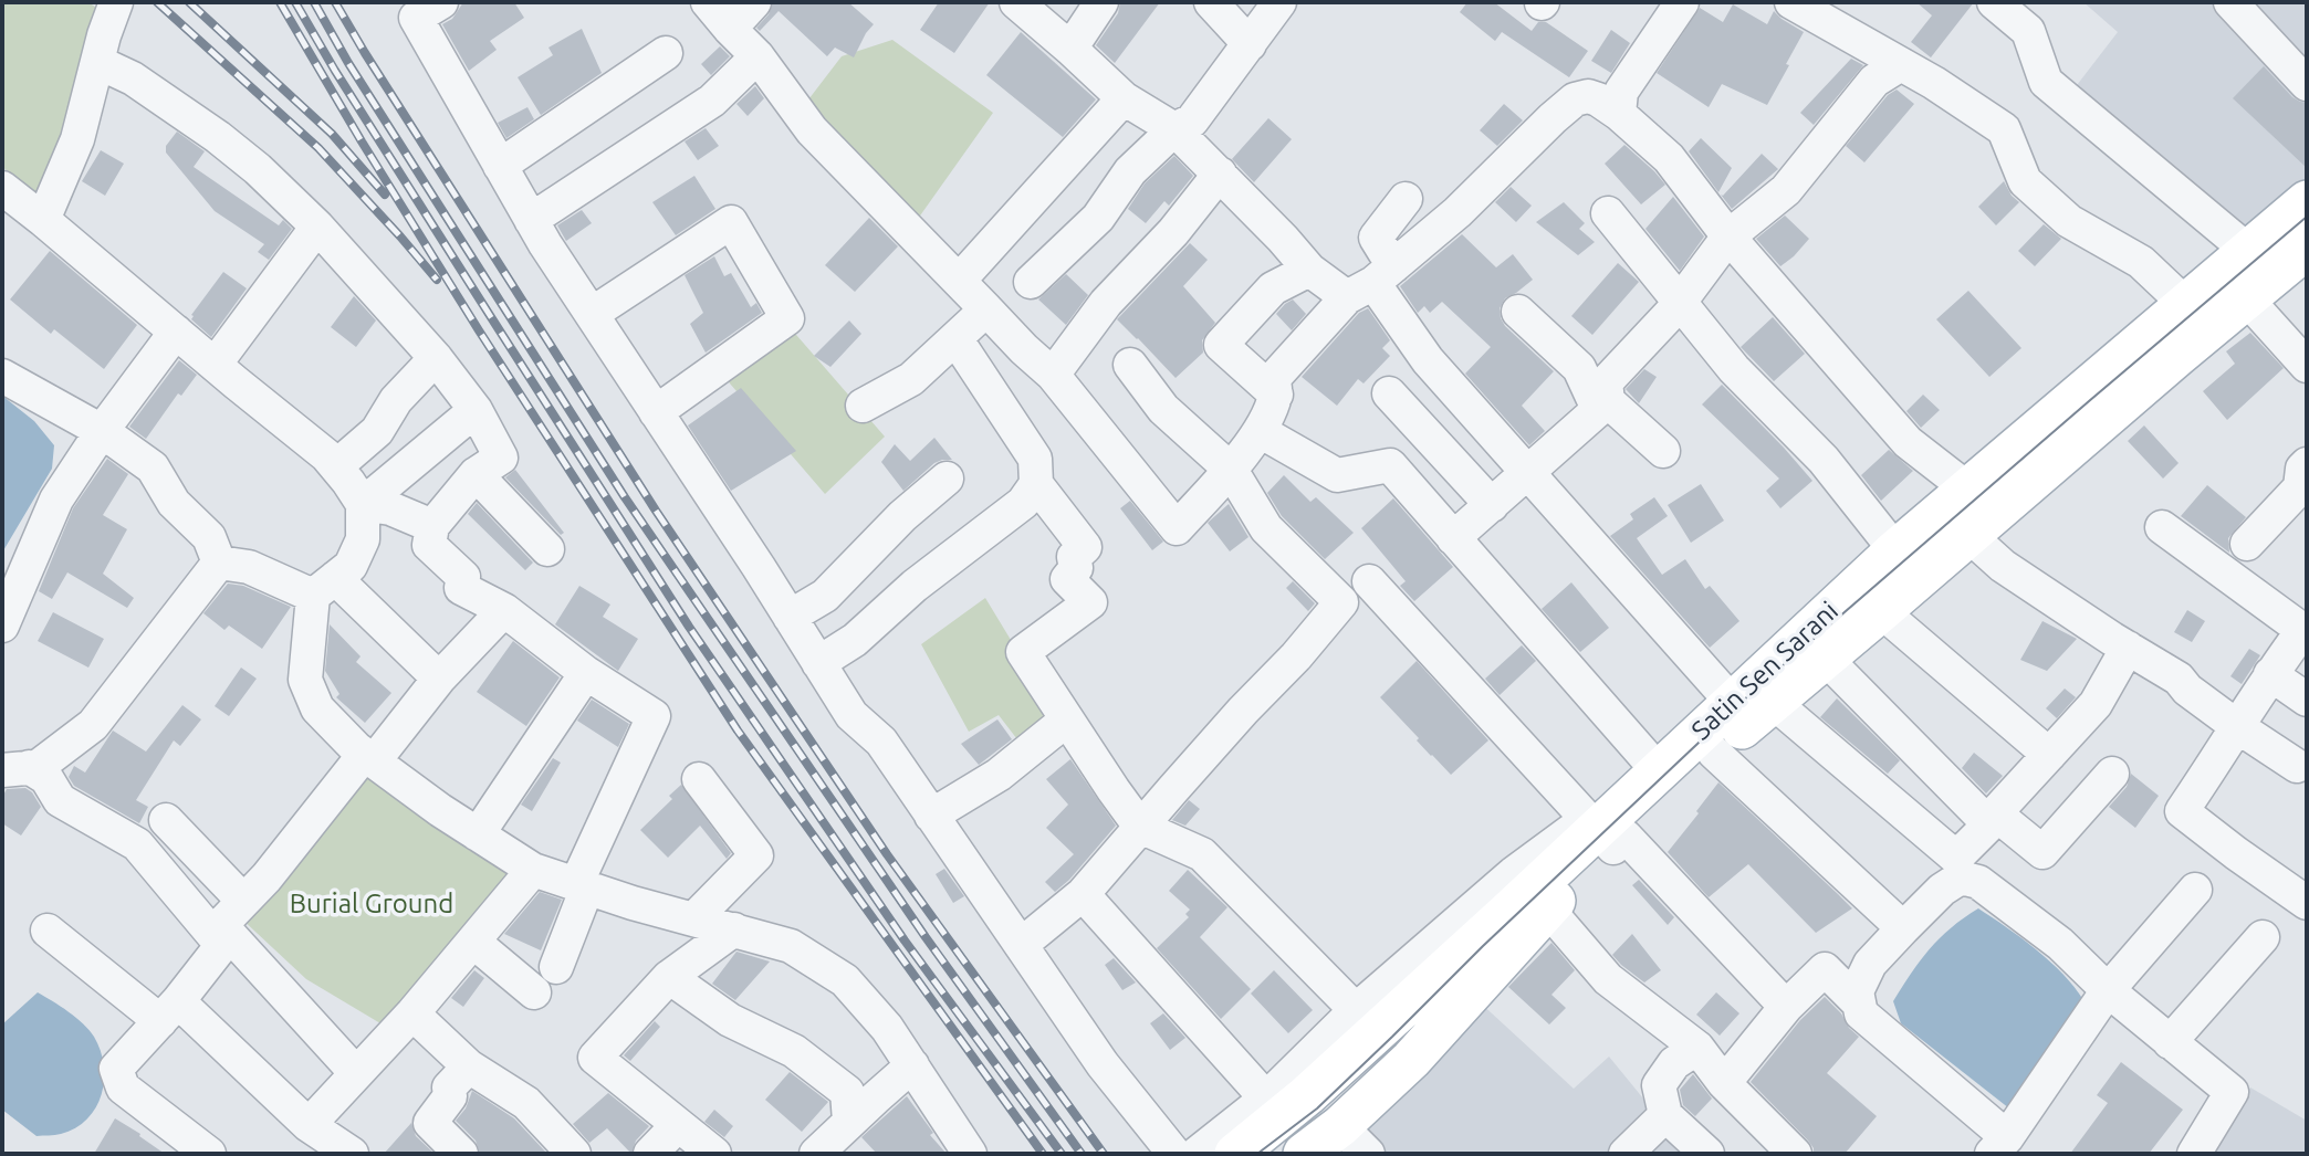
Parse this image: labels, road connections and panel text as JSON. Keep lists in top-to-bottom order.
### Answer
{
  "streets": {
    "main road": ["Satin Sen Sarani"]
  },
  "parks": ["Burial Ground"]
}
